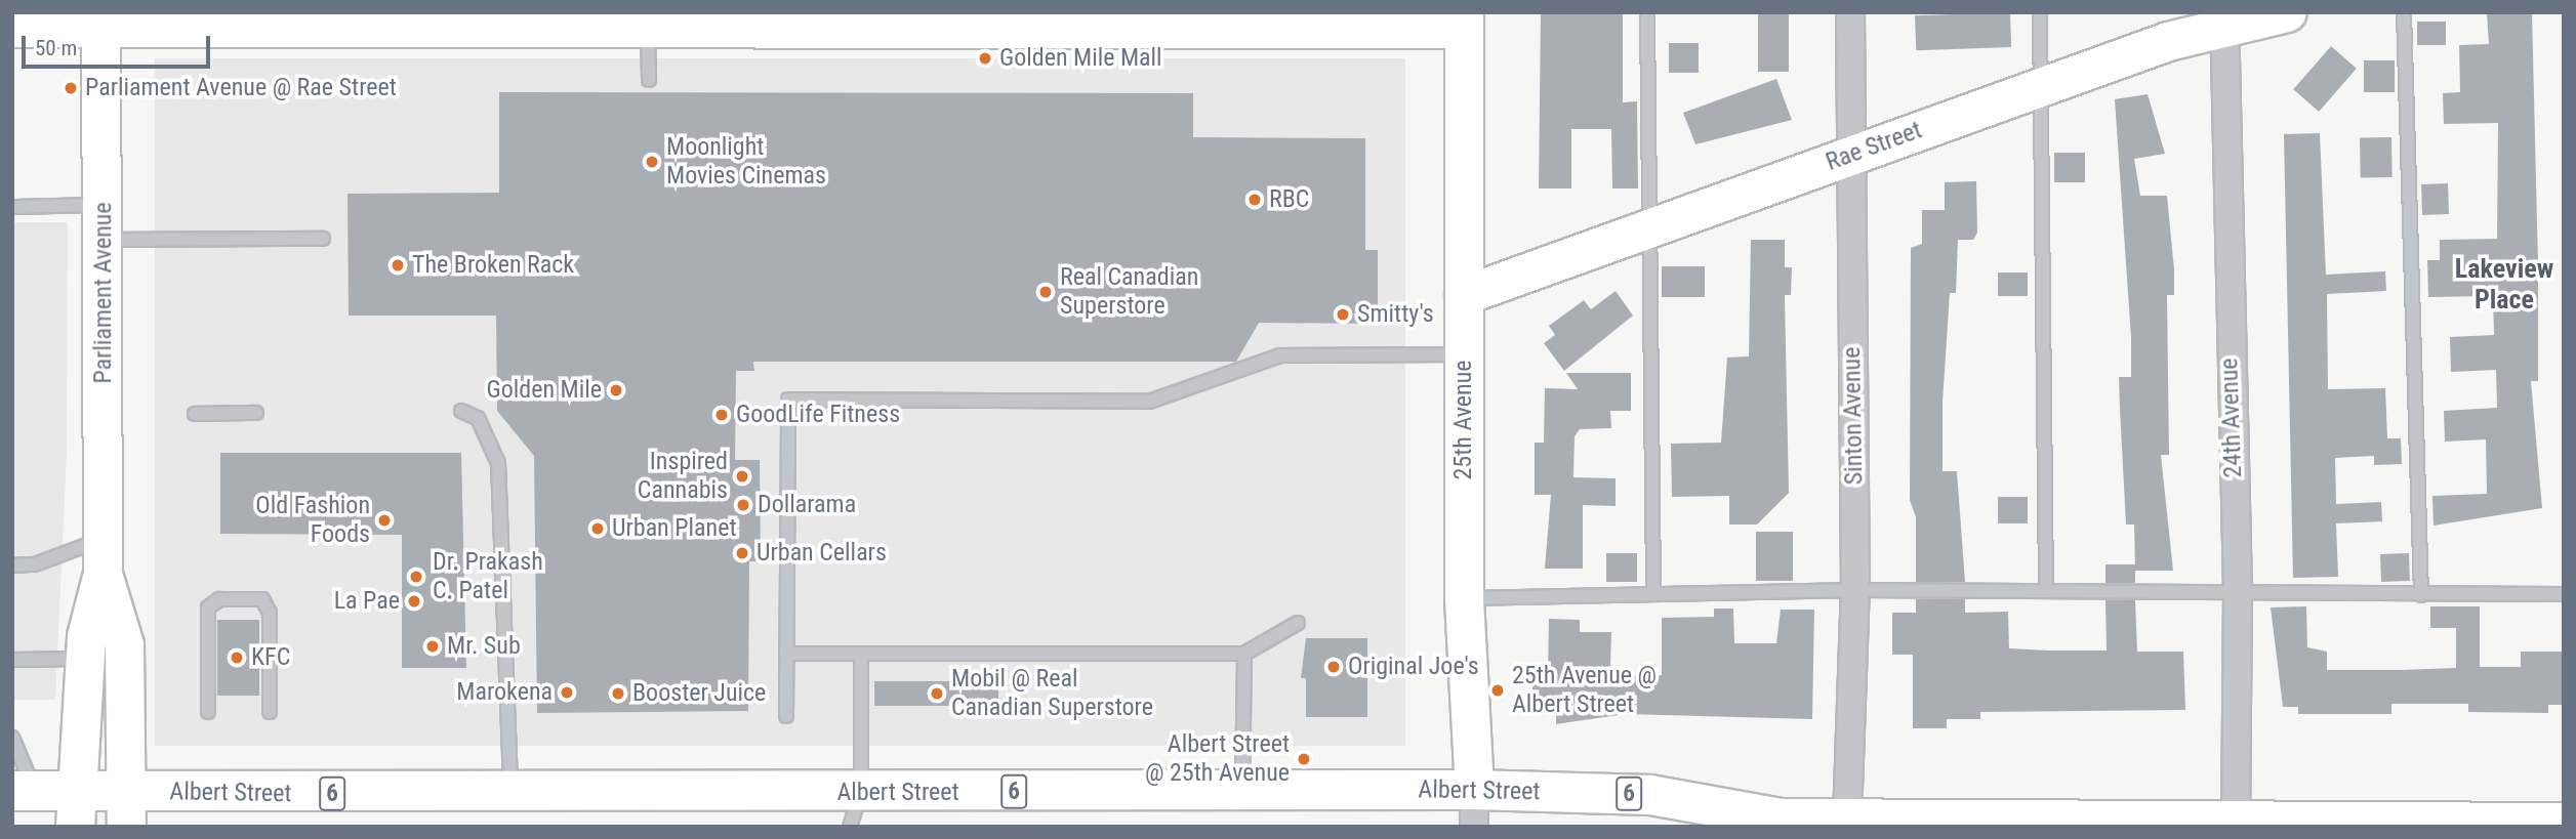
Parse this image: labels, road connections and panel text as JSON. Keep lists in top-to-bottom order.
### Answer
{
  "streets": {
    "main road": ["Albert Street", "6"],
    "street": [
      "Rae Street",
      "Parliament Avenue",
      "Sinton Avenue",
      "24th Avenue",
      "25th Avenue"
    ]
  },
  "crossings": [
    ["Rae Street", "Sinton Avenue"],
    ["Rae Street", "24th Avenue"],
    ["Rae Street", "25th Avenue"],
    ["Parliament Avenue", "Albert Street"],
    ["Sinton Avenue", "Albert Street"],
    ["24th Avenue", "Albert Street"],
    ["25th Avenue", "Albert Street"]
  ],
  "districts": ["Lakeview Place"],
  "places": [
    "Golden Mile Mall",
    "Parliament Avenue @ Rae Street",
    "Moonlight Movies Cinemas",
    "RBC",
    "The Broken Rack",
    "Real Canadian Superstore",
    "Smitty's",
    "Golden Mile",
    "GoodLife Fitness",
    "Inspired Cannabis",
    "Dollarama",
    "Old Fashion Foods",
    "Urban Planet",
    "Urban Cellars",
    "Dr. Prakash C. Patel",
    "La Pae",
    "Mr. Sub",
    "KFC",
    "Original Joe's",
    "25th Avenue @ Albert Street",
    "Marokena",
    "Booster Juice",
    "Mobil @ Real Canadian Superstore",
    "Albert Street @ 25th Avenue"
  ],
  "scale_bar": "50 m"
}
